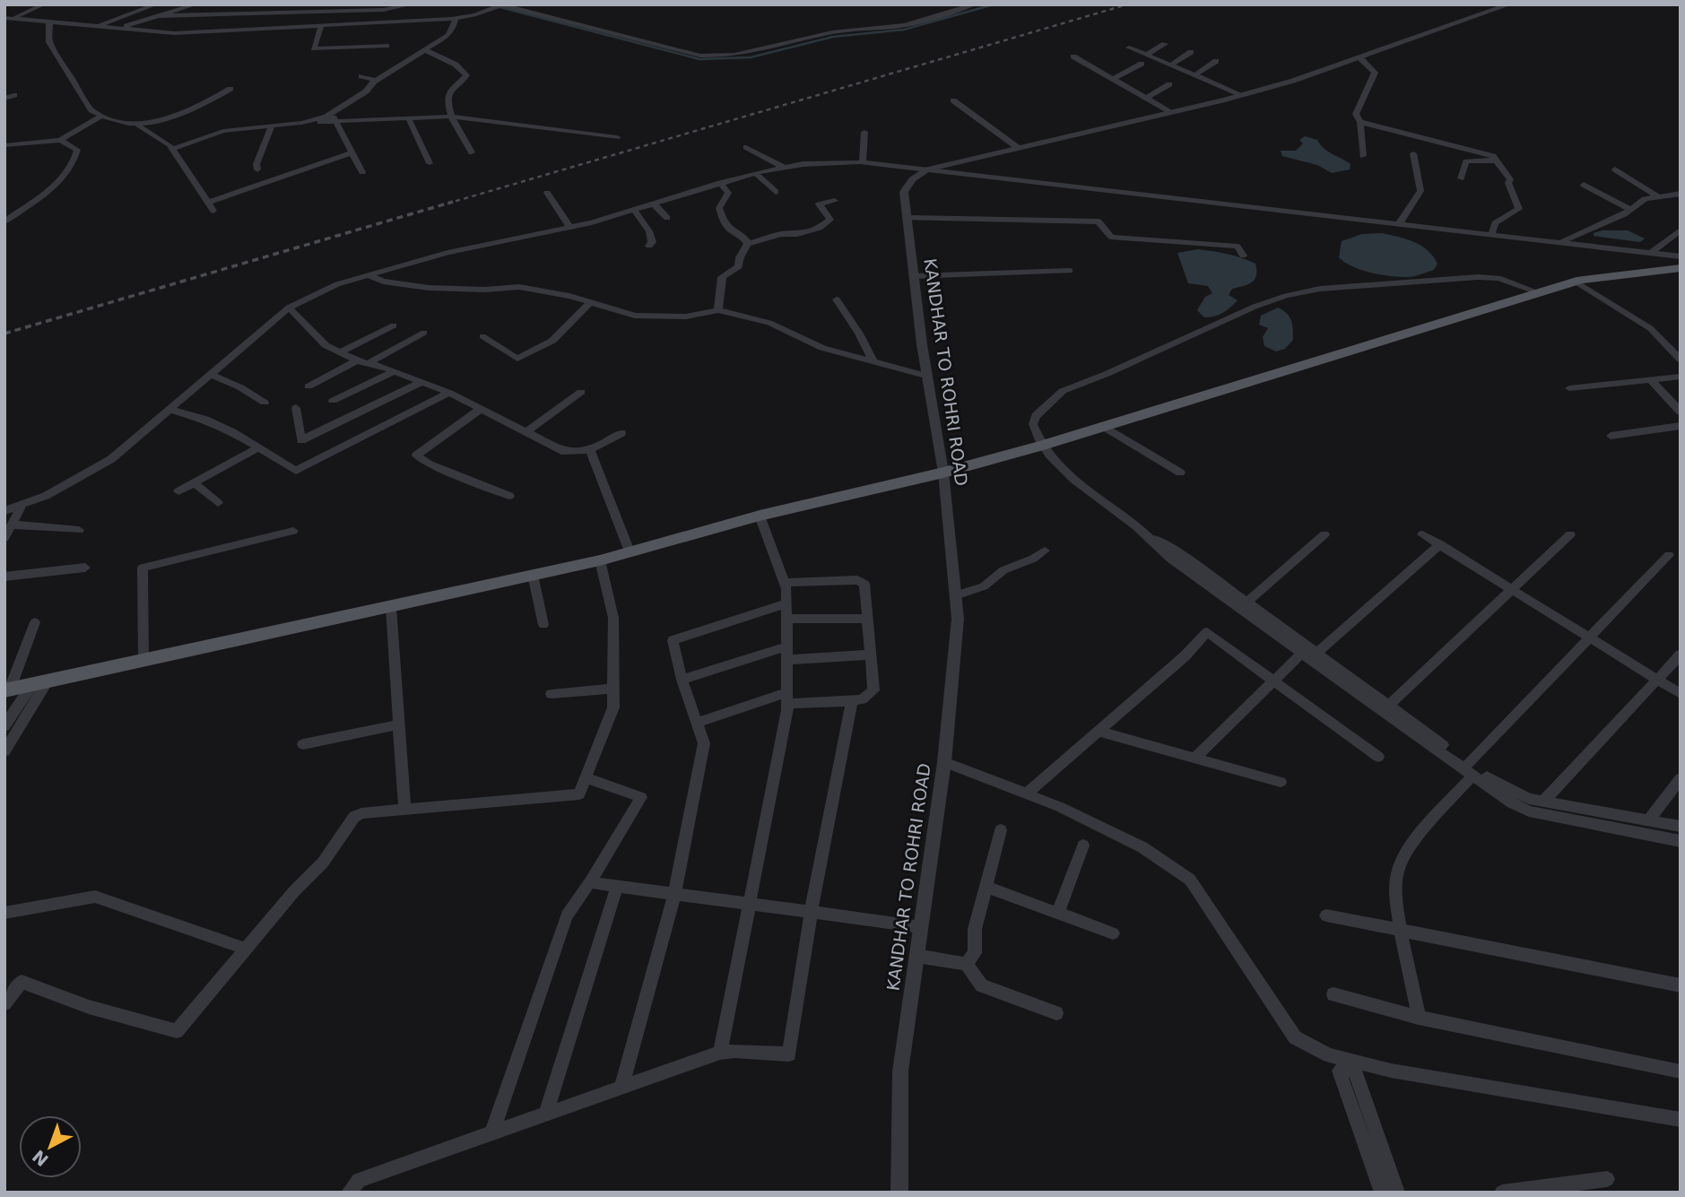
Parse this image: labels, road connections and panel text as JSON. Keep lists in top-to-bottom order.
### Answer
{
  "streets": {
    "street": ["KANDHAR TO ROHRI ROAD"]
  },
  "north": "bottom left"
}
